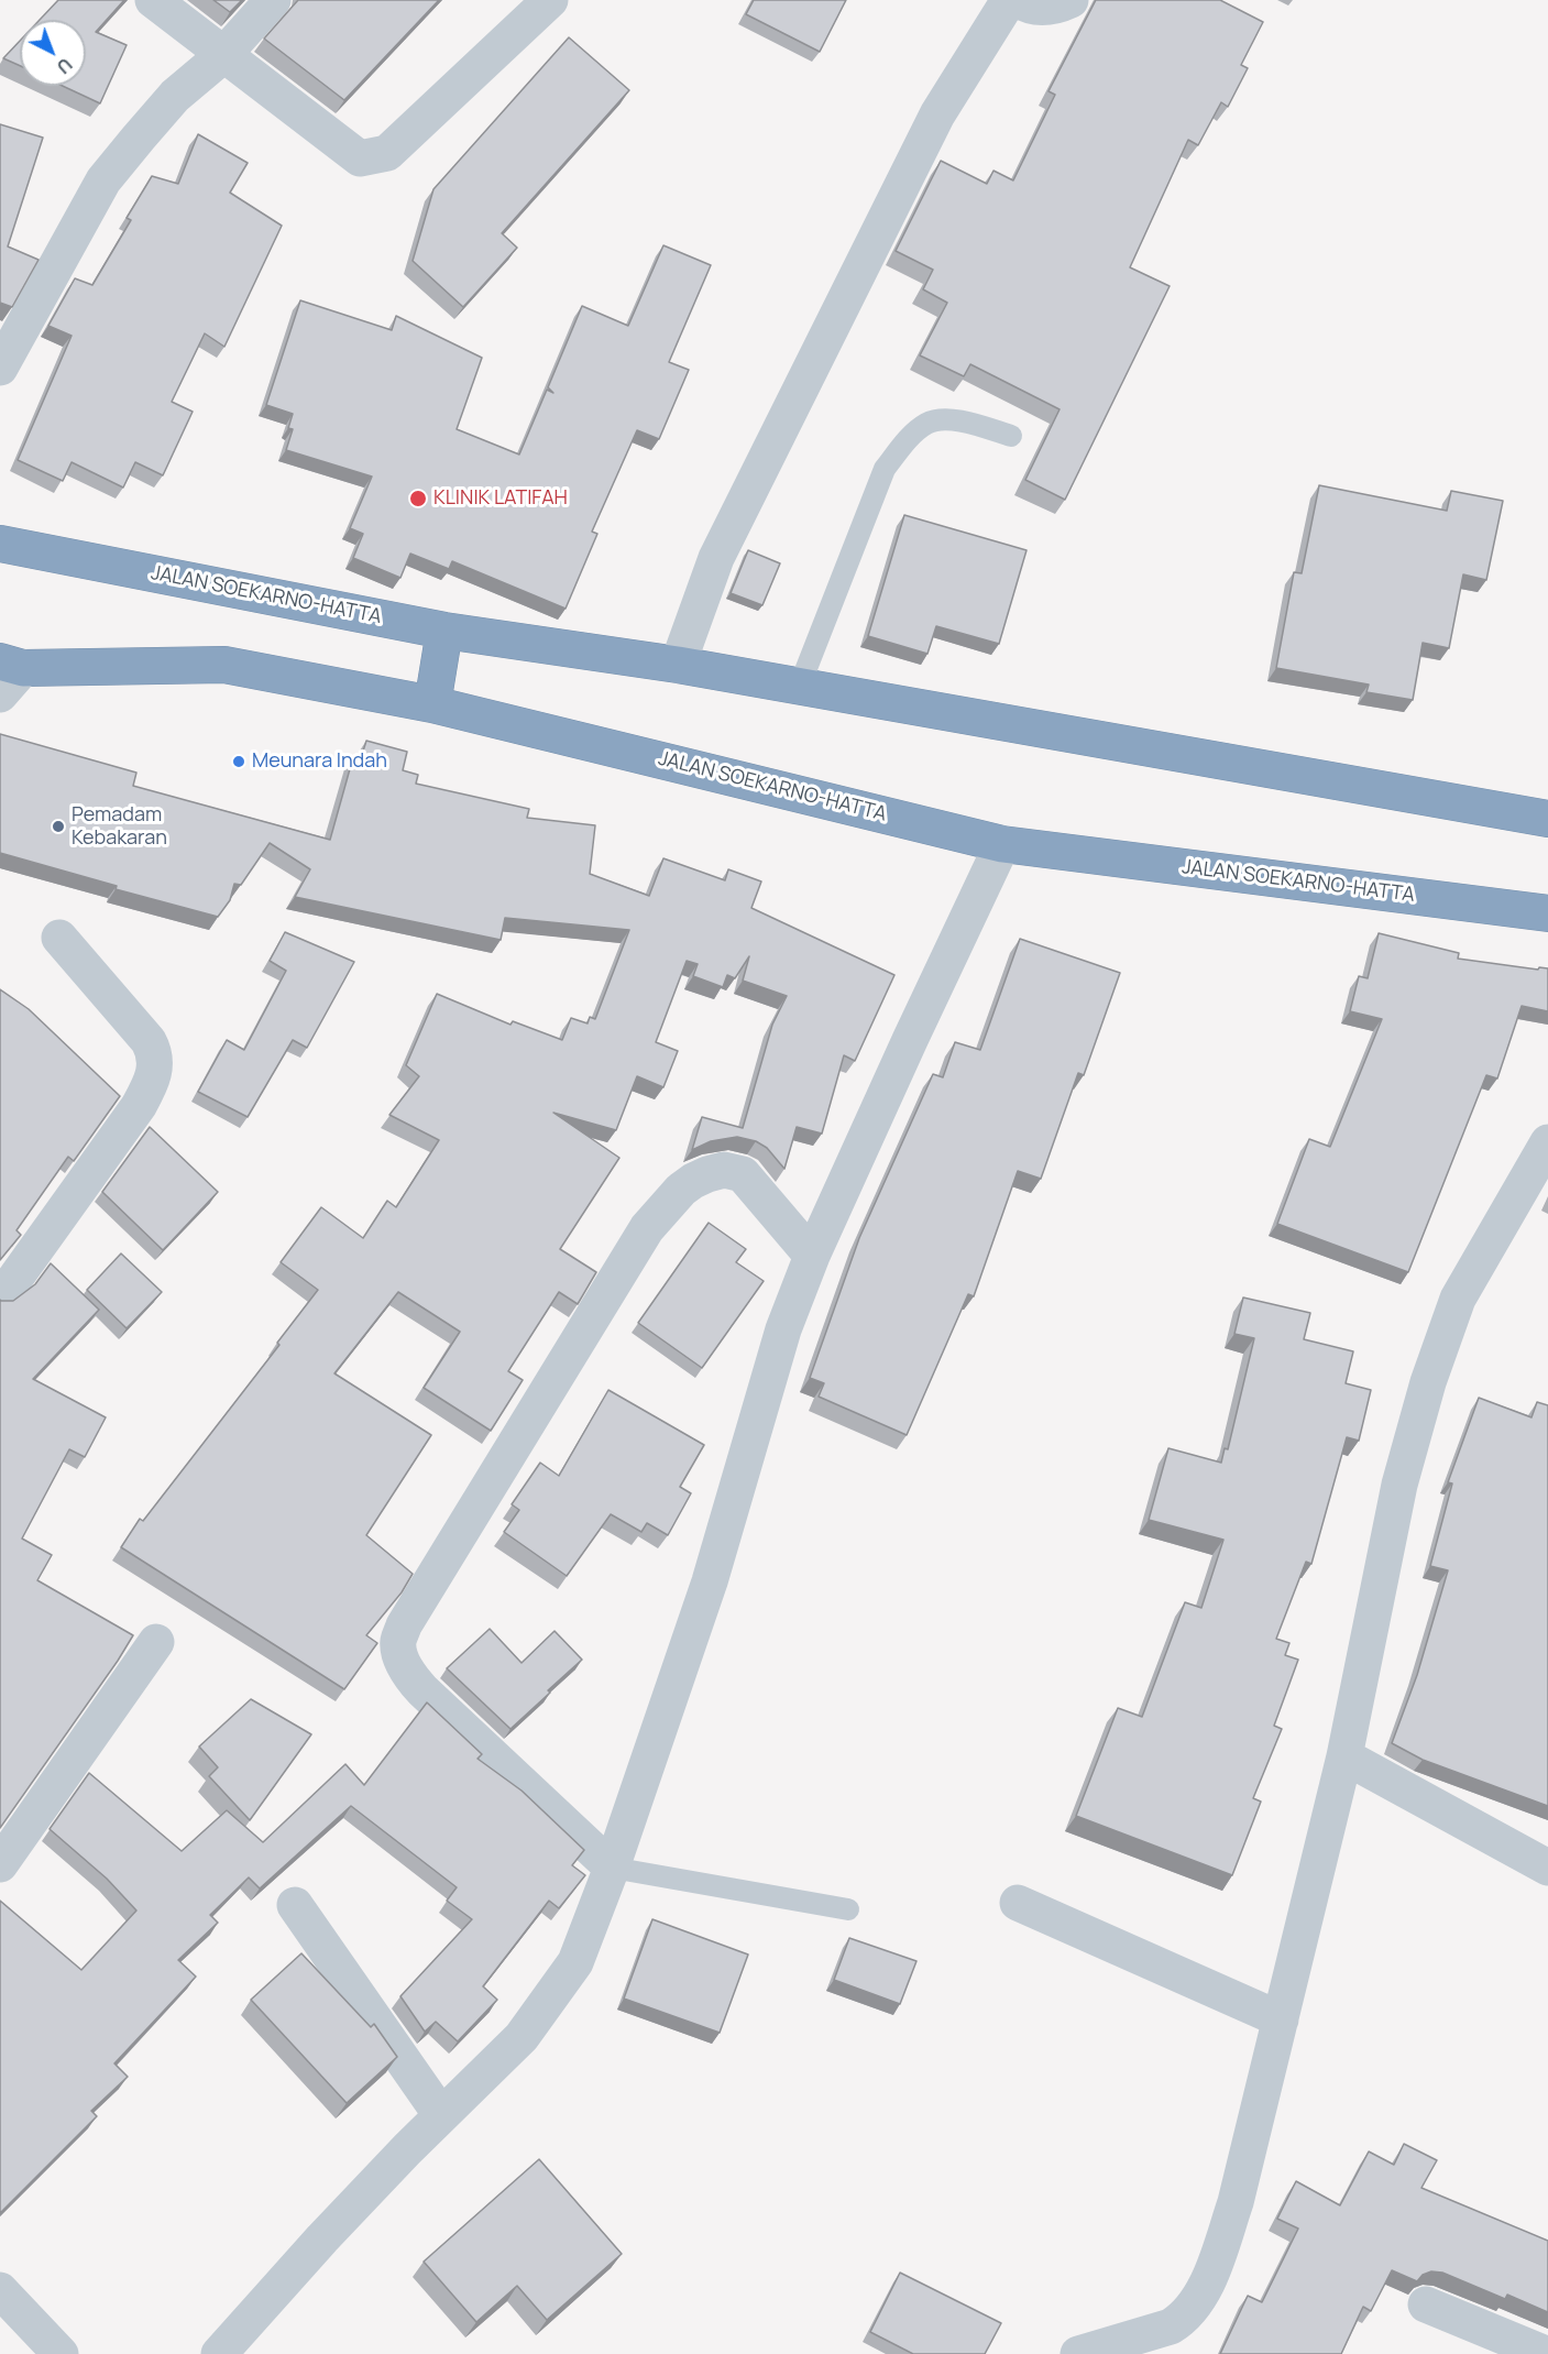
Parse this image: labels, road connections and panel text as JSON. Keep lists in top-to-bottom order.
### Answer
{
  "streets": {
    "highway": ["JALAN SOEKARNO-HATTA"]
  },
  "places": ["KLINIK LATIFAH", "Meunara Indah", "Pemadam Kebakaran"],
  "north": "bottom right"
}
